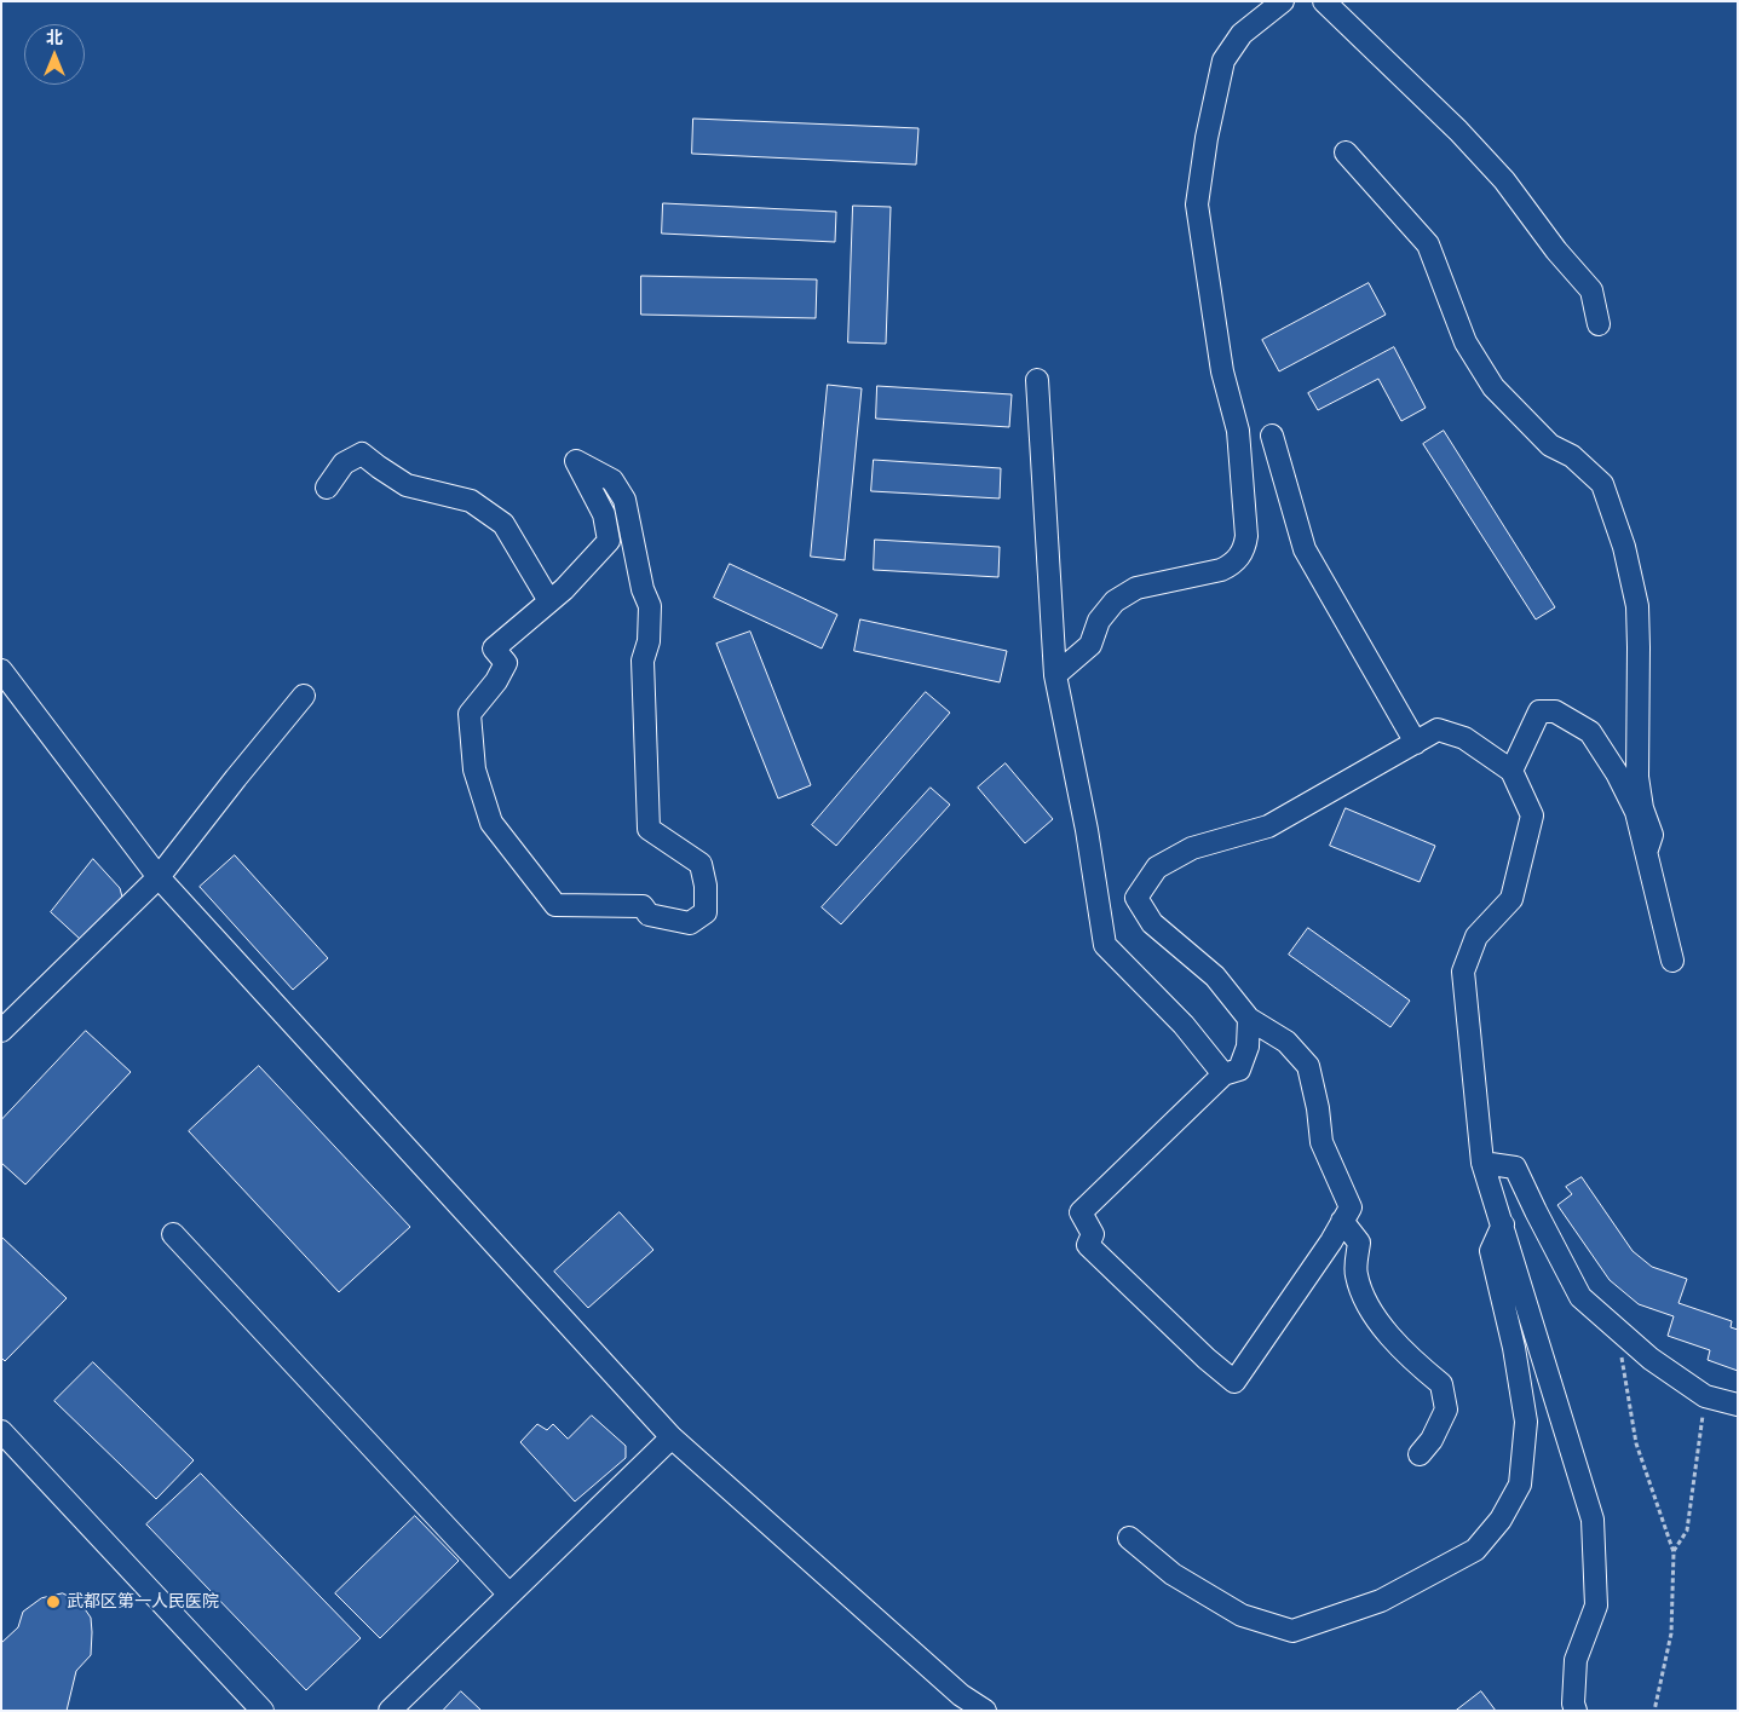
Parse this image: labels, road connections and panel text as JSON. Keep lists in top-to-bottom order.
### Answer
{
  "places": ["武都区第一人民医院"],
  "north": "top"
}
